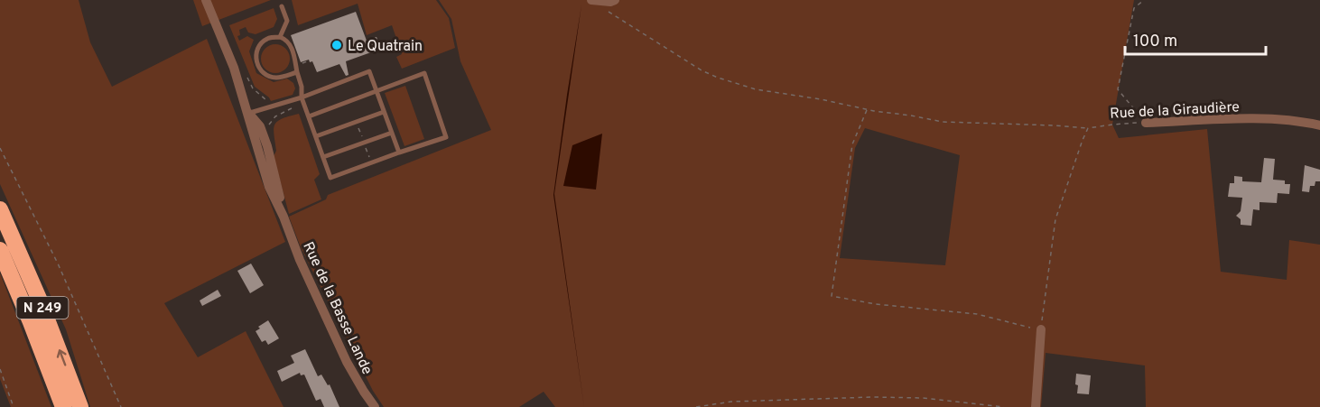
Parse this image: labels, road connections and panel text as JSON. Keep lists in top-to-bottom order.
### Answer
{
  "streets": {
    "highway": ["N 249"],
    "street": ["Rue de la Giraudière", "Rue de la Basse Lande"]
  },
  "places": ["Le Quatrain"],
  "scale_bar": "100 m"
}
